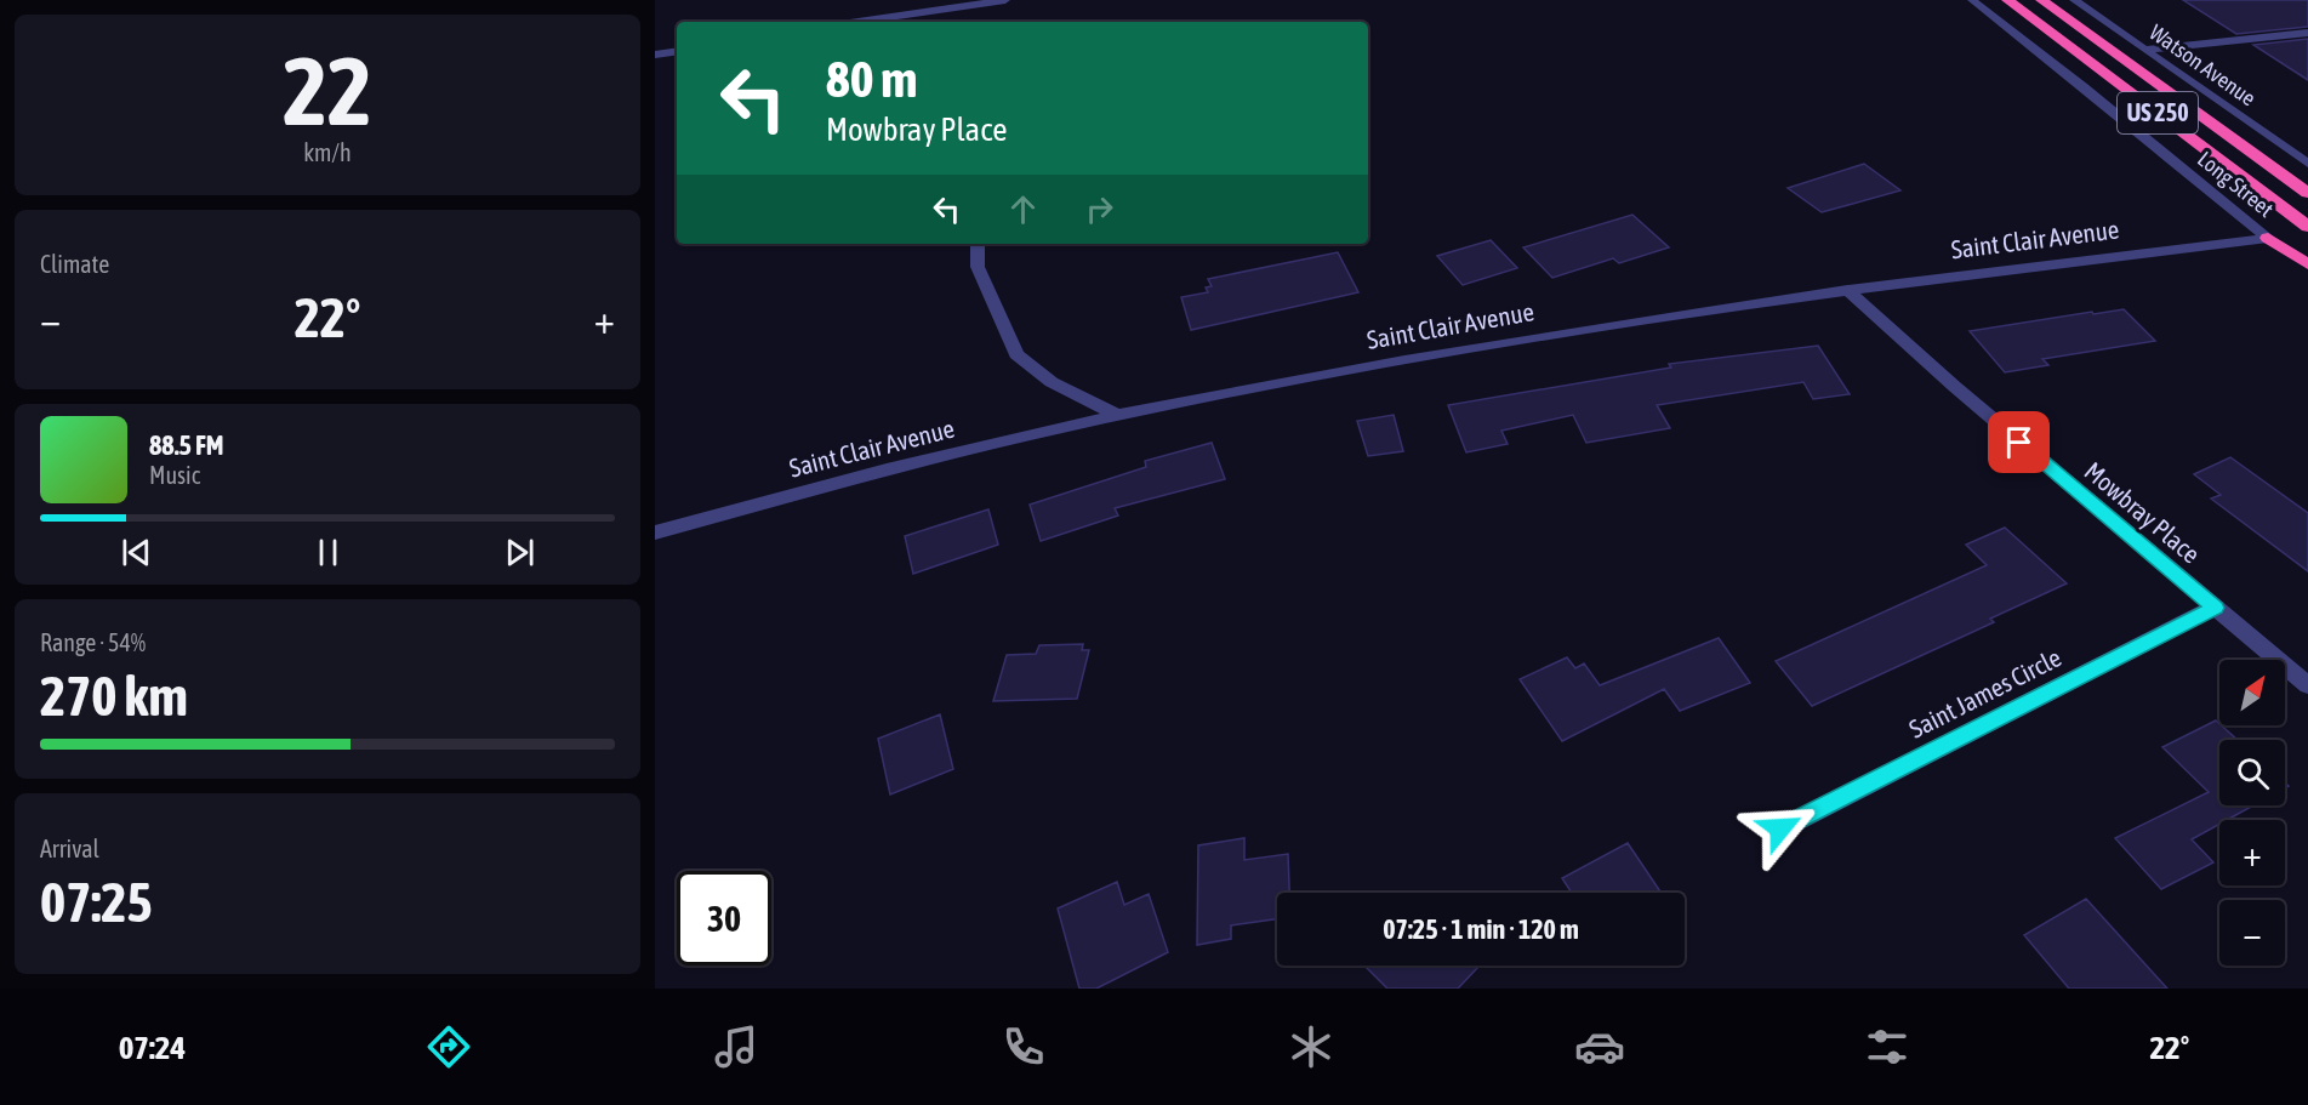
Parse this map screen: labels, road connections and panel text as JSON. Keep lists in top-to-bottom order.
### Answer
{
  "streets": {
    "highway": ["US 250"],
    "street": [
      "Watson Avenue",
      "Long Street",
      "Saint Clair Avenue",
      "Mowbray Place",
      "Saint James Circle"
    ]
  },
  "crossings": [
    ["Long Street", "Saint Clair Avenue"],
    ["Saint Clair Avenue", "Mowbray Place"],
    ["Mowbray Place", "Saint James Circle"]
  ],
  "north": "top right",
  "page": {
    "tile": [
      ["22", "km/h"],
      "Climate",
      ["Range · 54%", "270 km"],
      ["Arrival", "07:25"]
    ],
    "turn": ["80 m", "Mowbray Place"],
    "heat": ["−", "22°", "+"],
    "song": ["88.5 FM", "Music"],
    "map_buttons": ["+", "−"],
    "limit": "30",
    "trip": "07:25 · 1 min · 120 m",
    "tabs": ["07:24", "22°"]
  }
}
